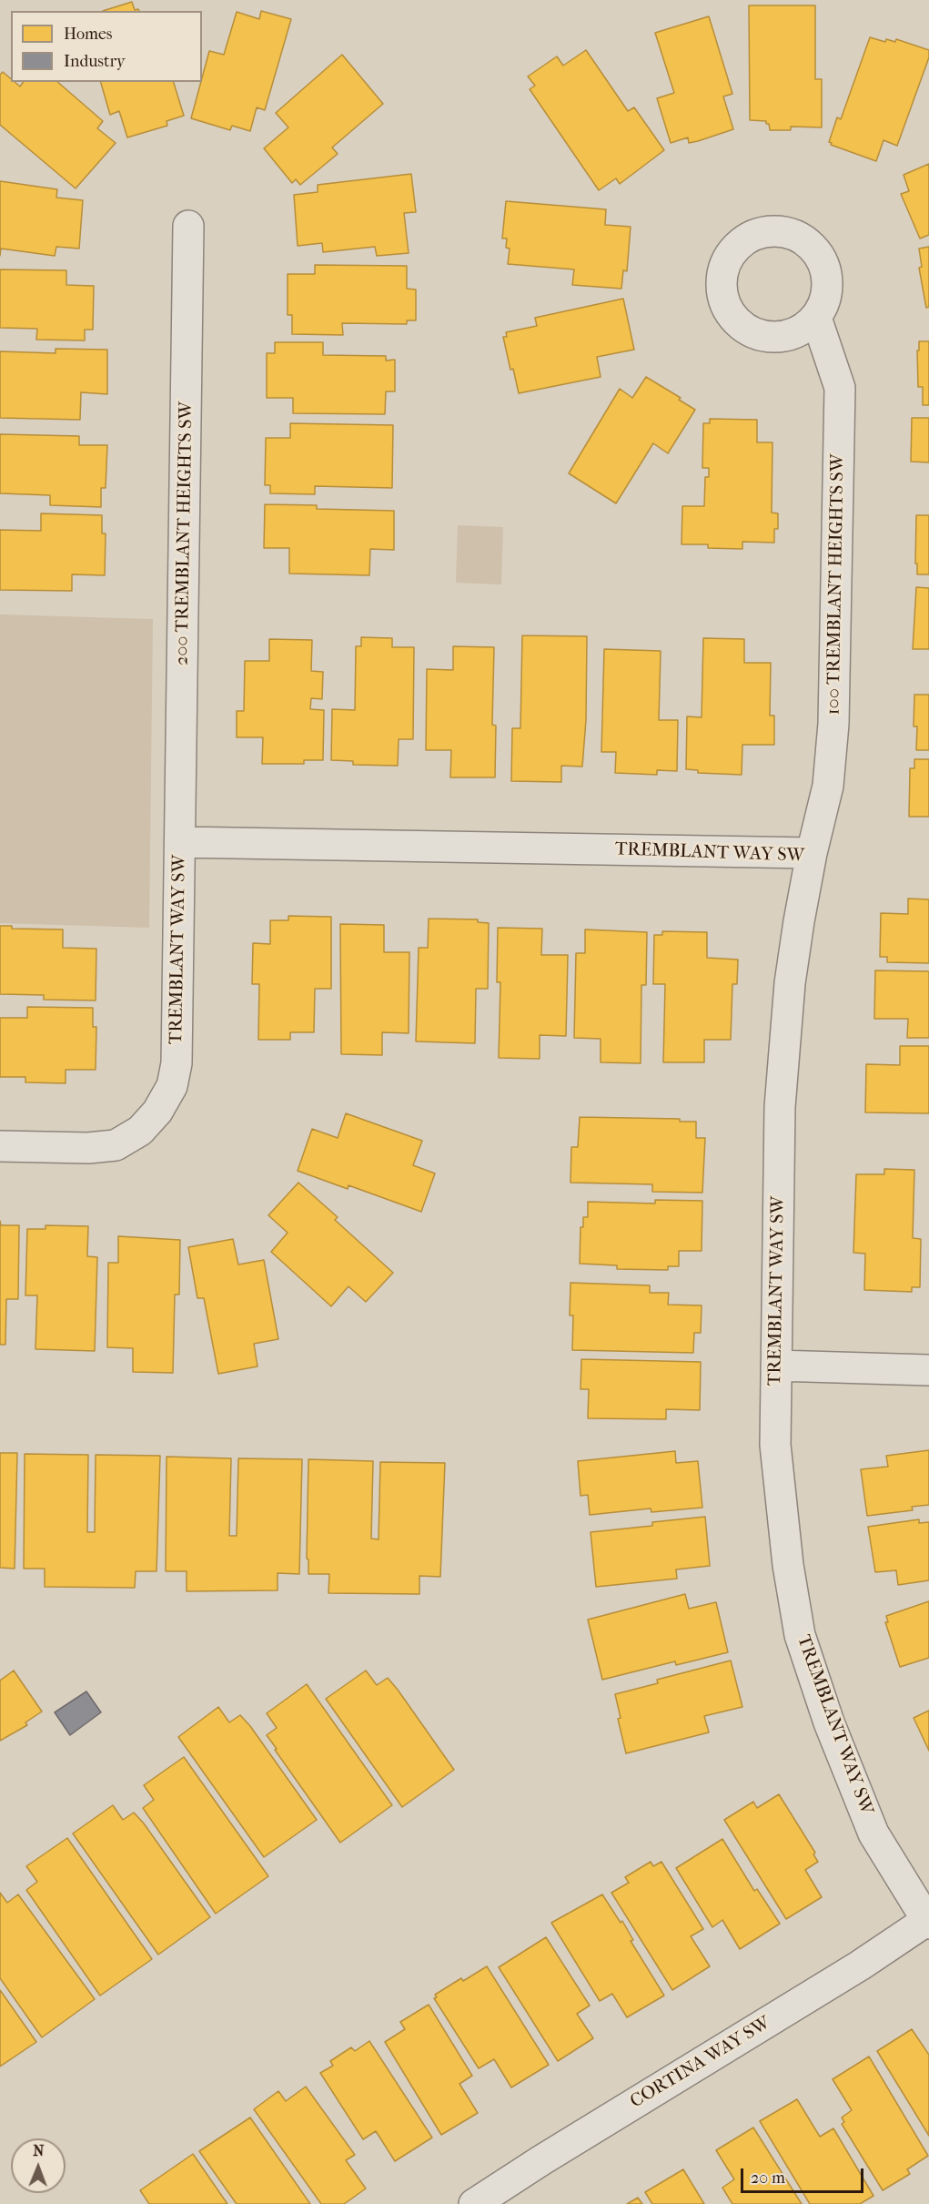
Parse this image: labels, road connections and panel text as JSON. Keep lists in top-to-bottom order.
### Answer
{
  "streets": {
    "street": [
      "200 TREMBLANT HEIGHTS SW",
      "100 TREMBLANT HEIGHTS SW",
      "TREMBLANT WAY SW",
      "CORTINA WAY SW"
    ]
  },
  "crossings": [
    ["200 TREMBLANT HEIGHTS SW", "TREMBLANT WAY SW"],
    ["100 TREMBLANT HEIGHTS SW", "TREMBLANT WAY SW"],
    ["TREMBLANT WAY SW", "CORTINA WAY SW"]
  ],
  "legend": ["Homes", "Industry"],
  "scale_bar": "20 m",
  "north": "top"
}
